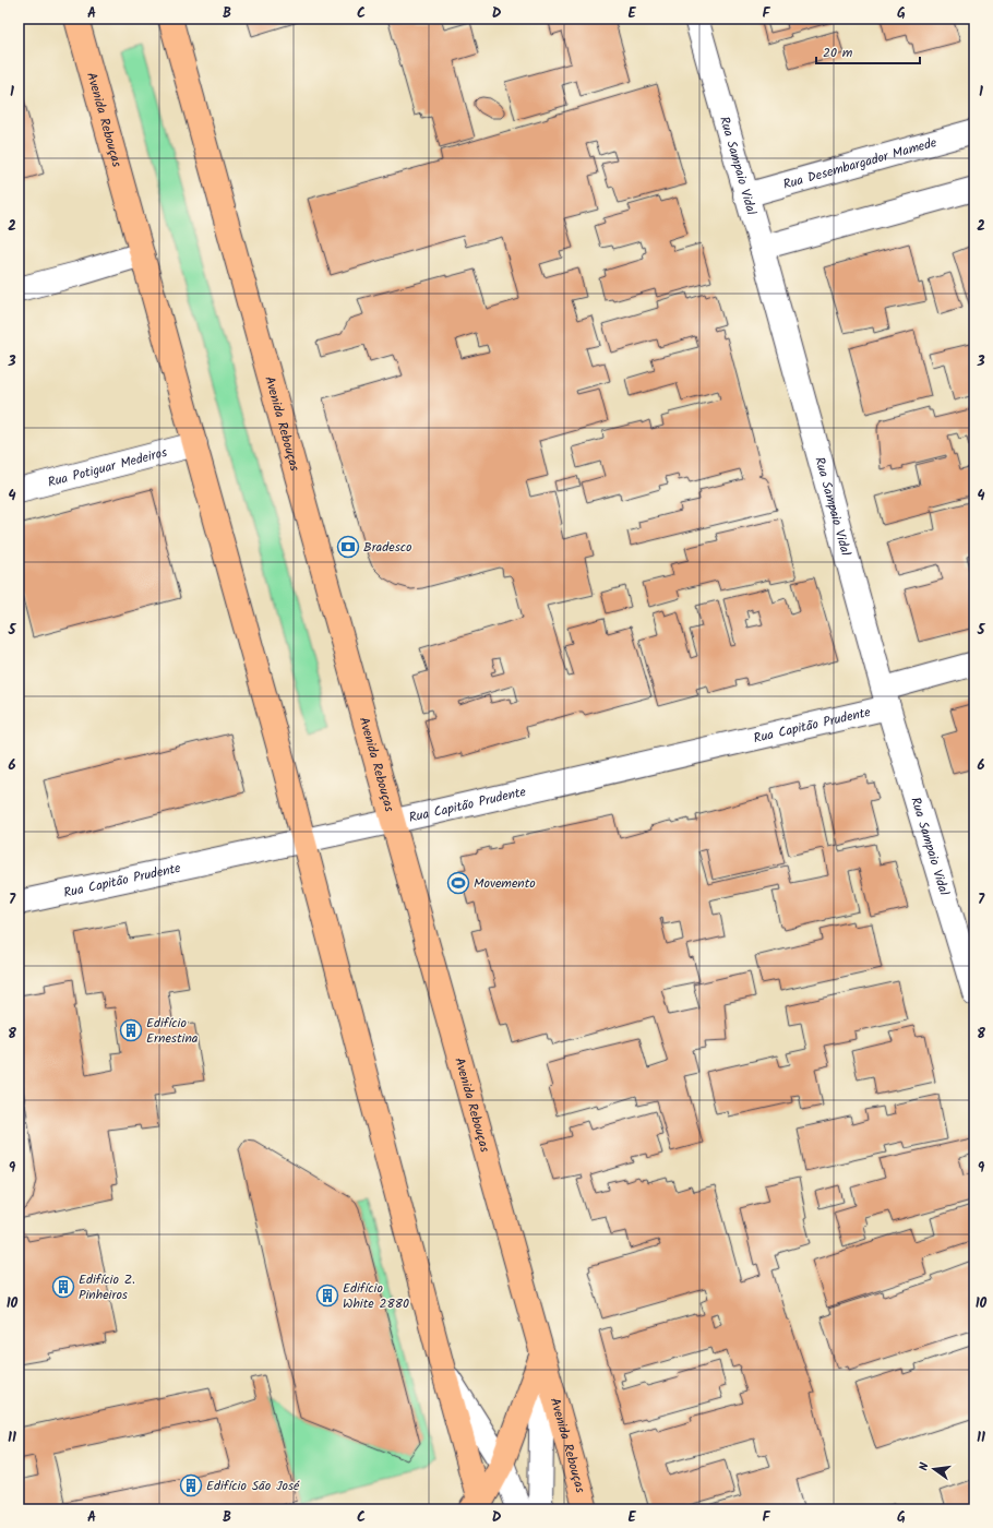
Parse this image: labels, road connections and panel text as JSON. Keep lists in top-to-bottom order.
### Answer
{
  "streets": {
    "main road": ["Avenida Rebouças"],
    "street": [
      "Rua Desembargador Mamede",
      "Rua Sampaio Vidal",
      "Rua Potiguar Medeiros",
      "Rua Capitão Prudente"
    ]
  },
  "crossings": [
    ["Avenida Rebouças", "Rua Potiguar Medeiros"],
    ["Avenida Rebouças", "Rua Capitão Prudente"],
    ["Rua Desembargador Mamede", "Rua Sampaio Vidal"],
    ["Rua Sampaio Vidal", "Rua Capitão Prudente"]
  ],
  "places": {
    "bank": ["Bradesco"],
    "sports": ["Movemento"],
    "building": [
      "Edifício Ernestina",
      "Edifício Z. Pinheiros",
      "Edifício White 2880",
      "Edifício São José"
    ]
  },
  "scale_bar": "20 m",
  "north": "left",
  "grid": {
    "columns": [
      "A",
      "B",
      "C",
      "D",
      "E",
      "F",
      "G"
    ],
    "rows": [
      "1",
      "2",
      "3",
      "4",
      "5",
      "6",
      "7",
      "8",
      "9",
      "10",
      "11"
    ]
  }
}
